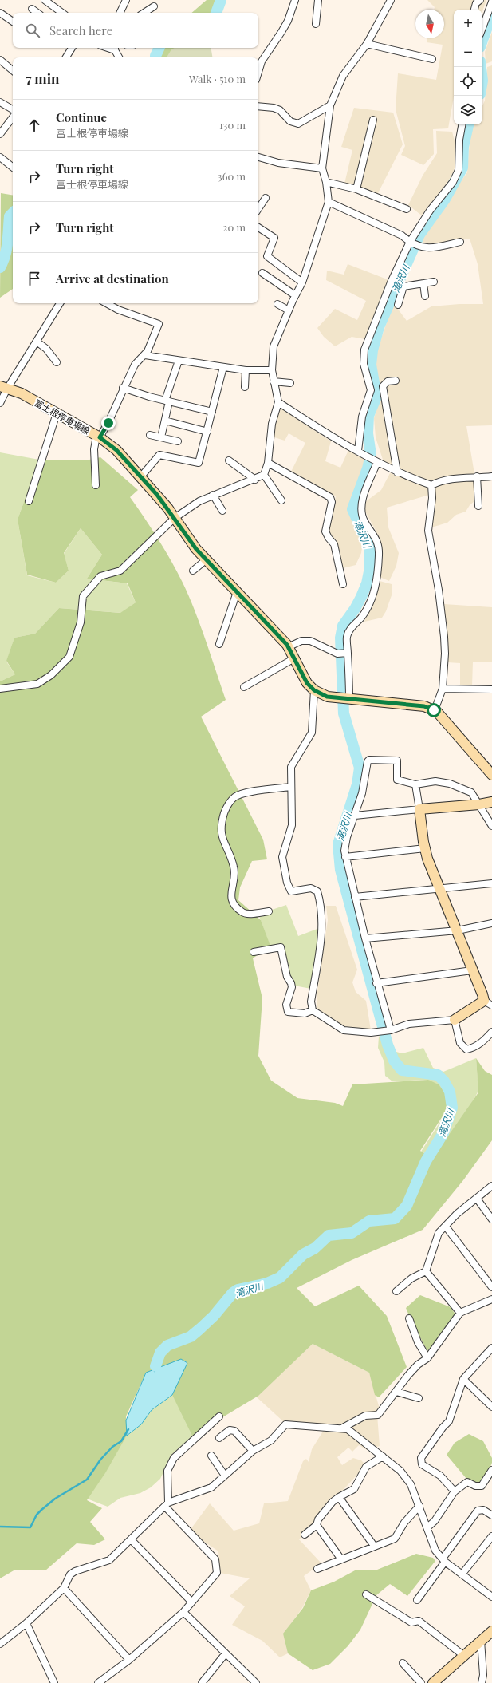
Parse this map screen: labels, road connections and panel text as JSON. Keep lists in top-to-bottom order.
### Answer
{
  "streets": {
    "main road": ["富士根停車場線"]
  },
  "water": ["滝沢川"],
  "north": "bottom",
  "page": {
    "map_buttons": ["+", "−"],
    "search": "Search here",
    "heading": ["7 min", "Walk · 510 m"],
    "list": [
      ["Continue", "富士根停車場線", "130 m"],
      ["Turn right", "富士根停車場線", "360 m"],
      ["Turn right", "20 m"],
      "Arrive at destination"
    ]
  }
}
